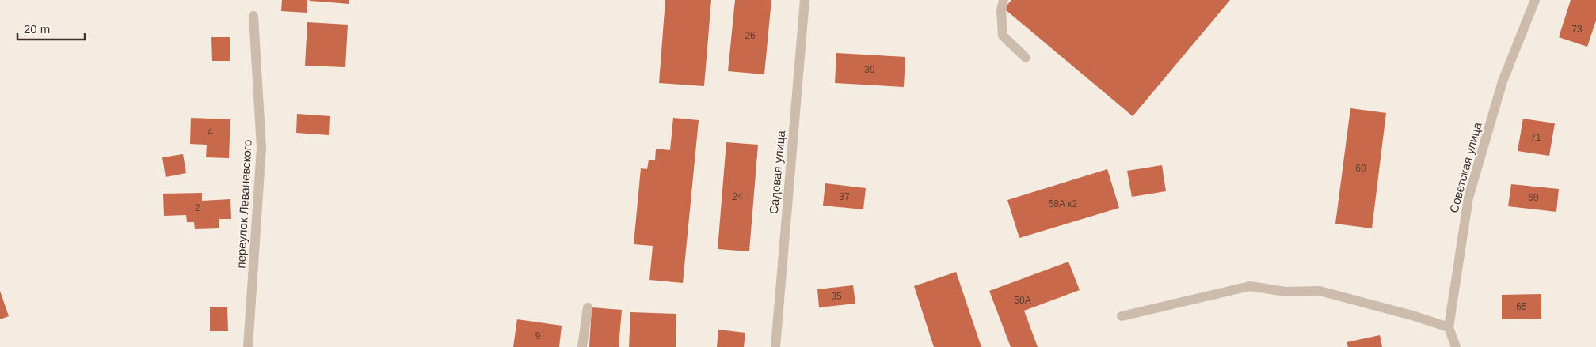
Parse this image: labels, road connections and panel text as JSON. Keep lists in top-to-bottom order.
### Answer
{
  "streets": {
    "street": ["Советская улица", "Садовая улица", "переулок Леваневского"]
  },
  "house_numbers": [
    "73",
    "26",
    "39",
    "4",
    "71",
    "60",
    "24",
    "37",
    "69",
    "58А к2",
    "2",
    "35",
    "58А",
    "65",
    "9"
  ],
  "scale_bar": "20 m"
}
